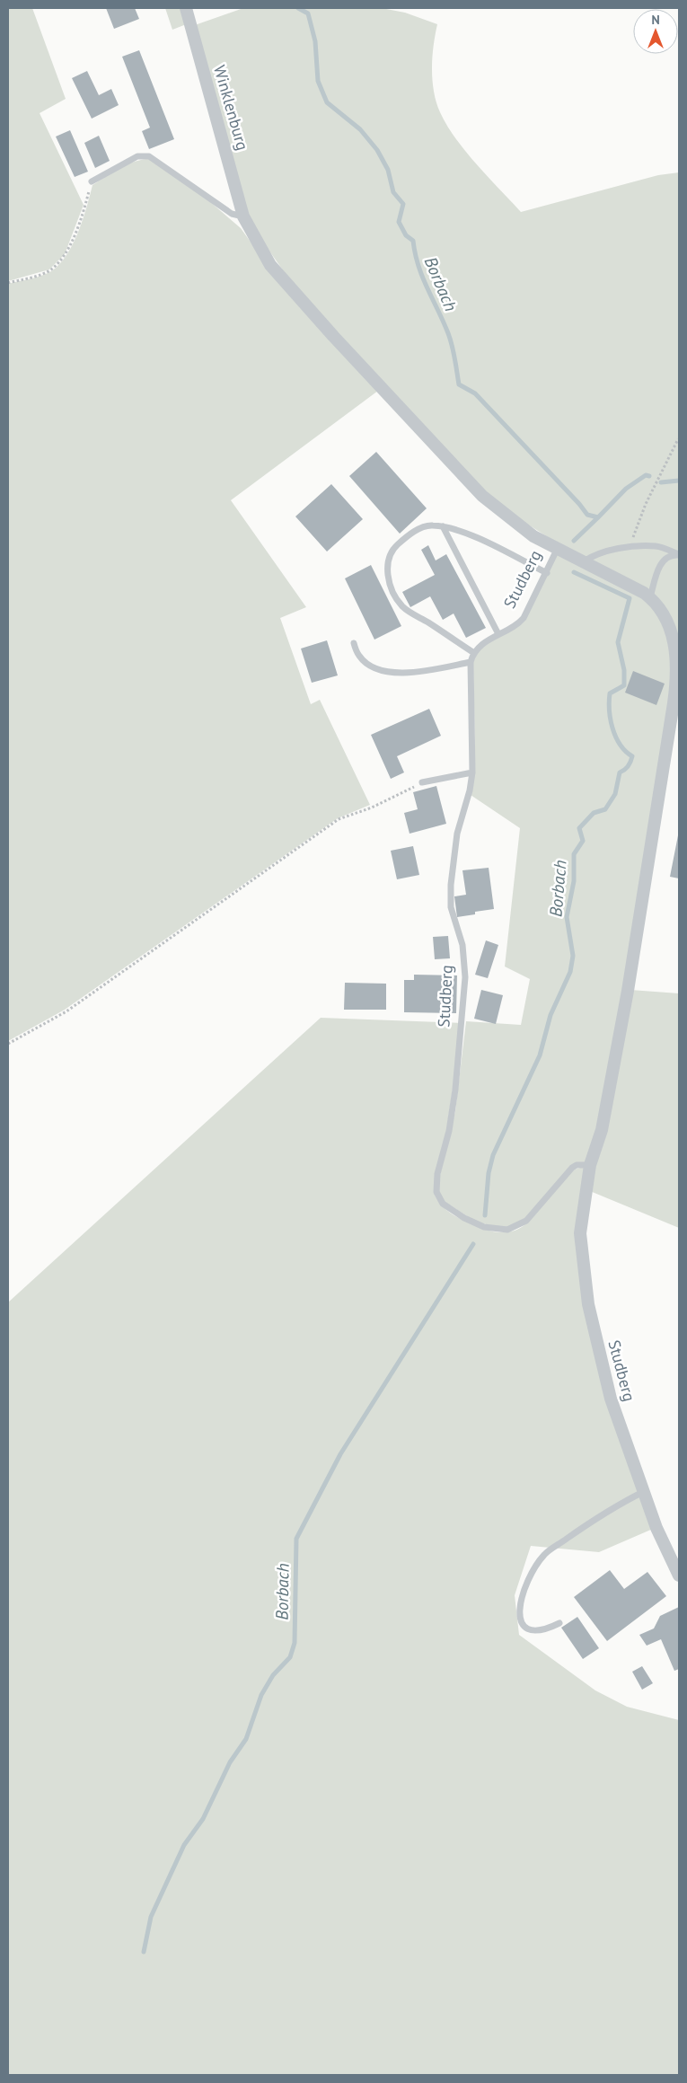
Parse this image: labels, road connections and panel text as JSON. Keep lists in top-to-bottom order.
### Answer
{
  "streets": {
    "street": ["Winklenburg", "Studberg"]
  },
  "crossings": [
    ["Winklenburg", "Studberg"]
  ],
  "water": ["Borbach"],
  "north": "top"
}
